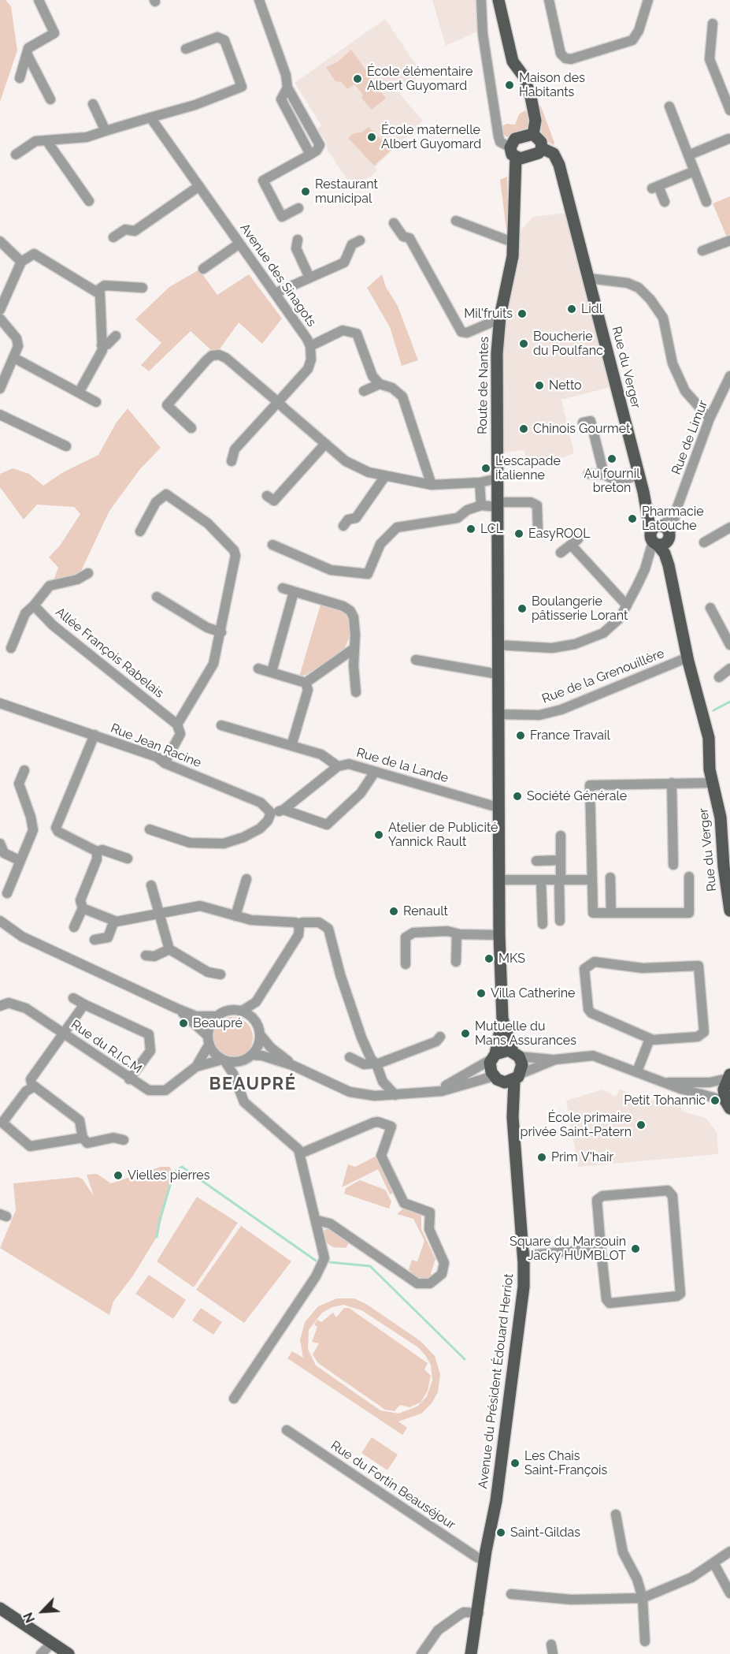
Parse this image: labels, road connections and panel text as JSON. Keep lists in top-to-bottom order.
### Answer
{
  "streets": {
    "main road": ["Rue du Verger", "Route de Nantes", "Avenue du Président Édouard Herriot"],
    "street": [
      "Avenue des Sinagots",
      "Rue de Limur",
      "Allée François Rabelais",
      "Rue de la Grenouillère",
      "Rue Jean Racine",
      "Rue de la Lande",
      "Rue du R.I.C.M",
      "Rue du Fortin Beauséjour"
    ]
  },
  "crossings": [
    ["Rue du Verger", "Route de Nantes"],
    ["Rue du Verger", "Rue de Limur"],
    ["Rue du Verger", "Rue de la Grenouillère"],
    ["Avenue du Président Édouard Herriot", "Rue du Fortin Beauséjour"]
  ],
  "districts": ["BEAUPRÉ"],
  "places": [
    "École élémentaire Albert Guyomard",
    "Maison des Habitants",
    "École maternelle Albert Guyomard",
    "Restaurant municipal",
    "Lidl",
    "Mil'fruits",
    "Boucherie du Poulfanc",
    "Netto",
    "Chinois Gourmet",
    "Au fournil breton",
    "L'escapade italienne",
    "Pharmacie Latouche",
    "LCL",
    "EasyROOL",
    "Boulangerie pâtisserie Lorant",
    "France Travail",
    "Société Générale",
    "Atelier de Publicité Yannick Rault",
    "Renault",
    "MKS",
    "Villa Catherine",
    "Beaupré",
    "Mutuelle du Mans Assurances",
    "Petit Tohannic",
    "École primaire privée Saint-Patern",
    "Prim V'hair",
    "Vielles pierres",
    "Square du Marsouin Jacky HUMBLOT",
    "Les Chais Saint-François",
    "Saint-Gildas"
  ],
  "north": "bottom left"
}
